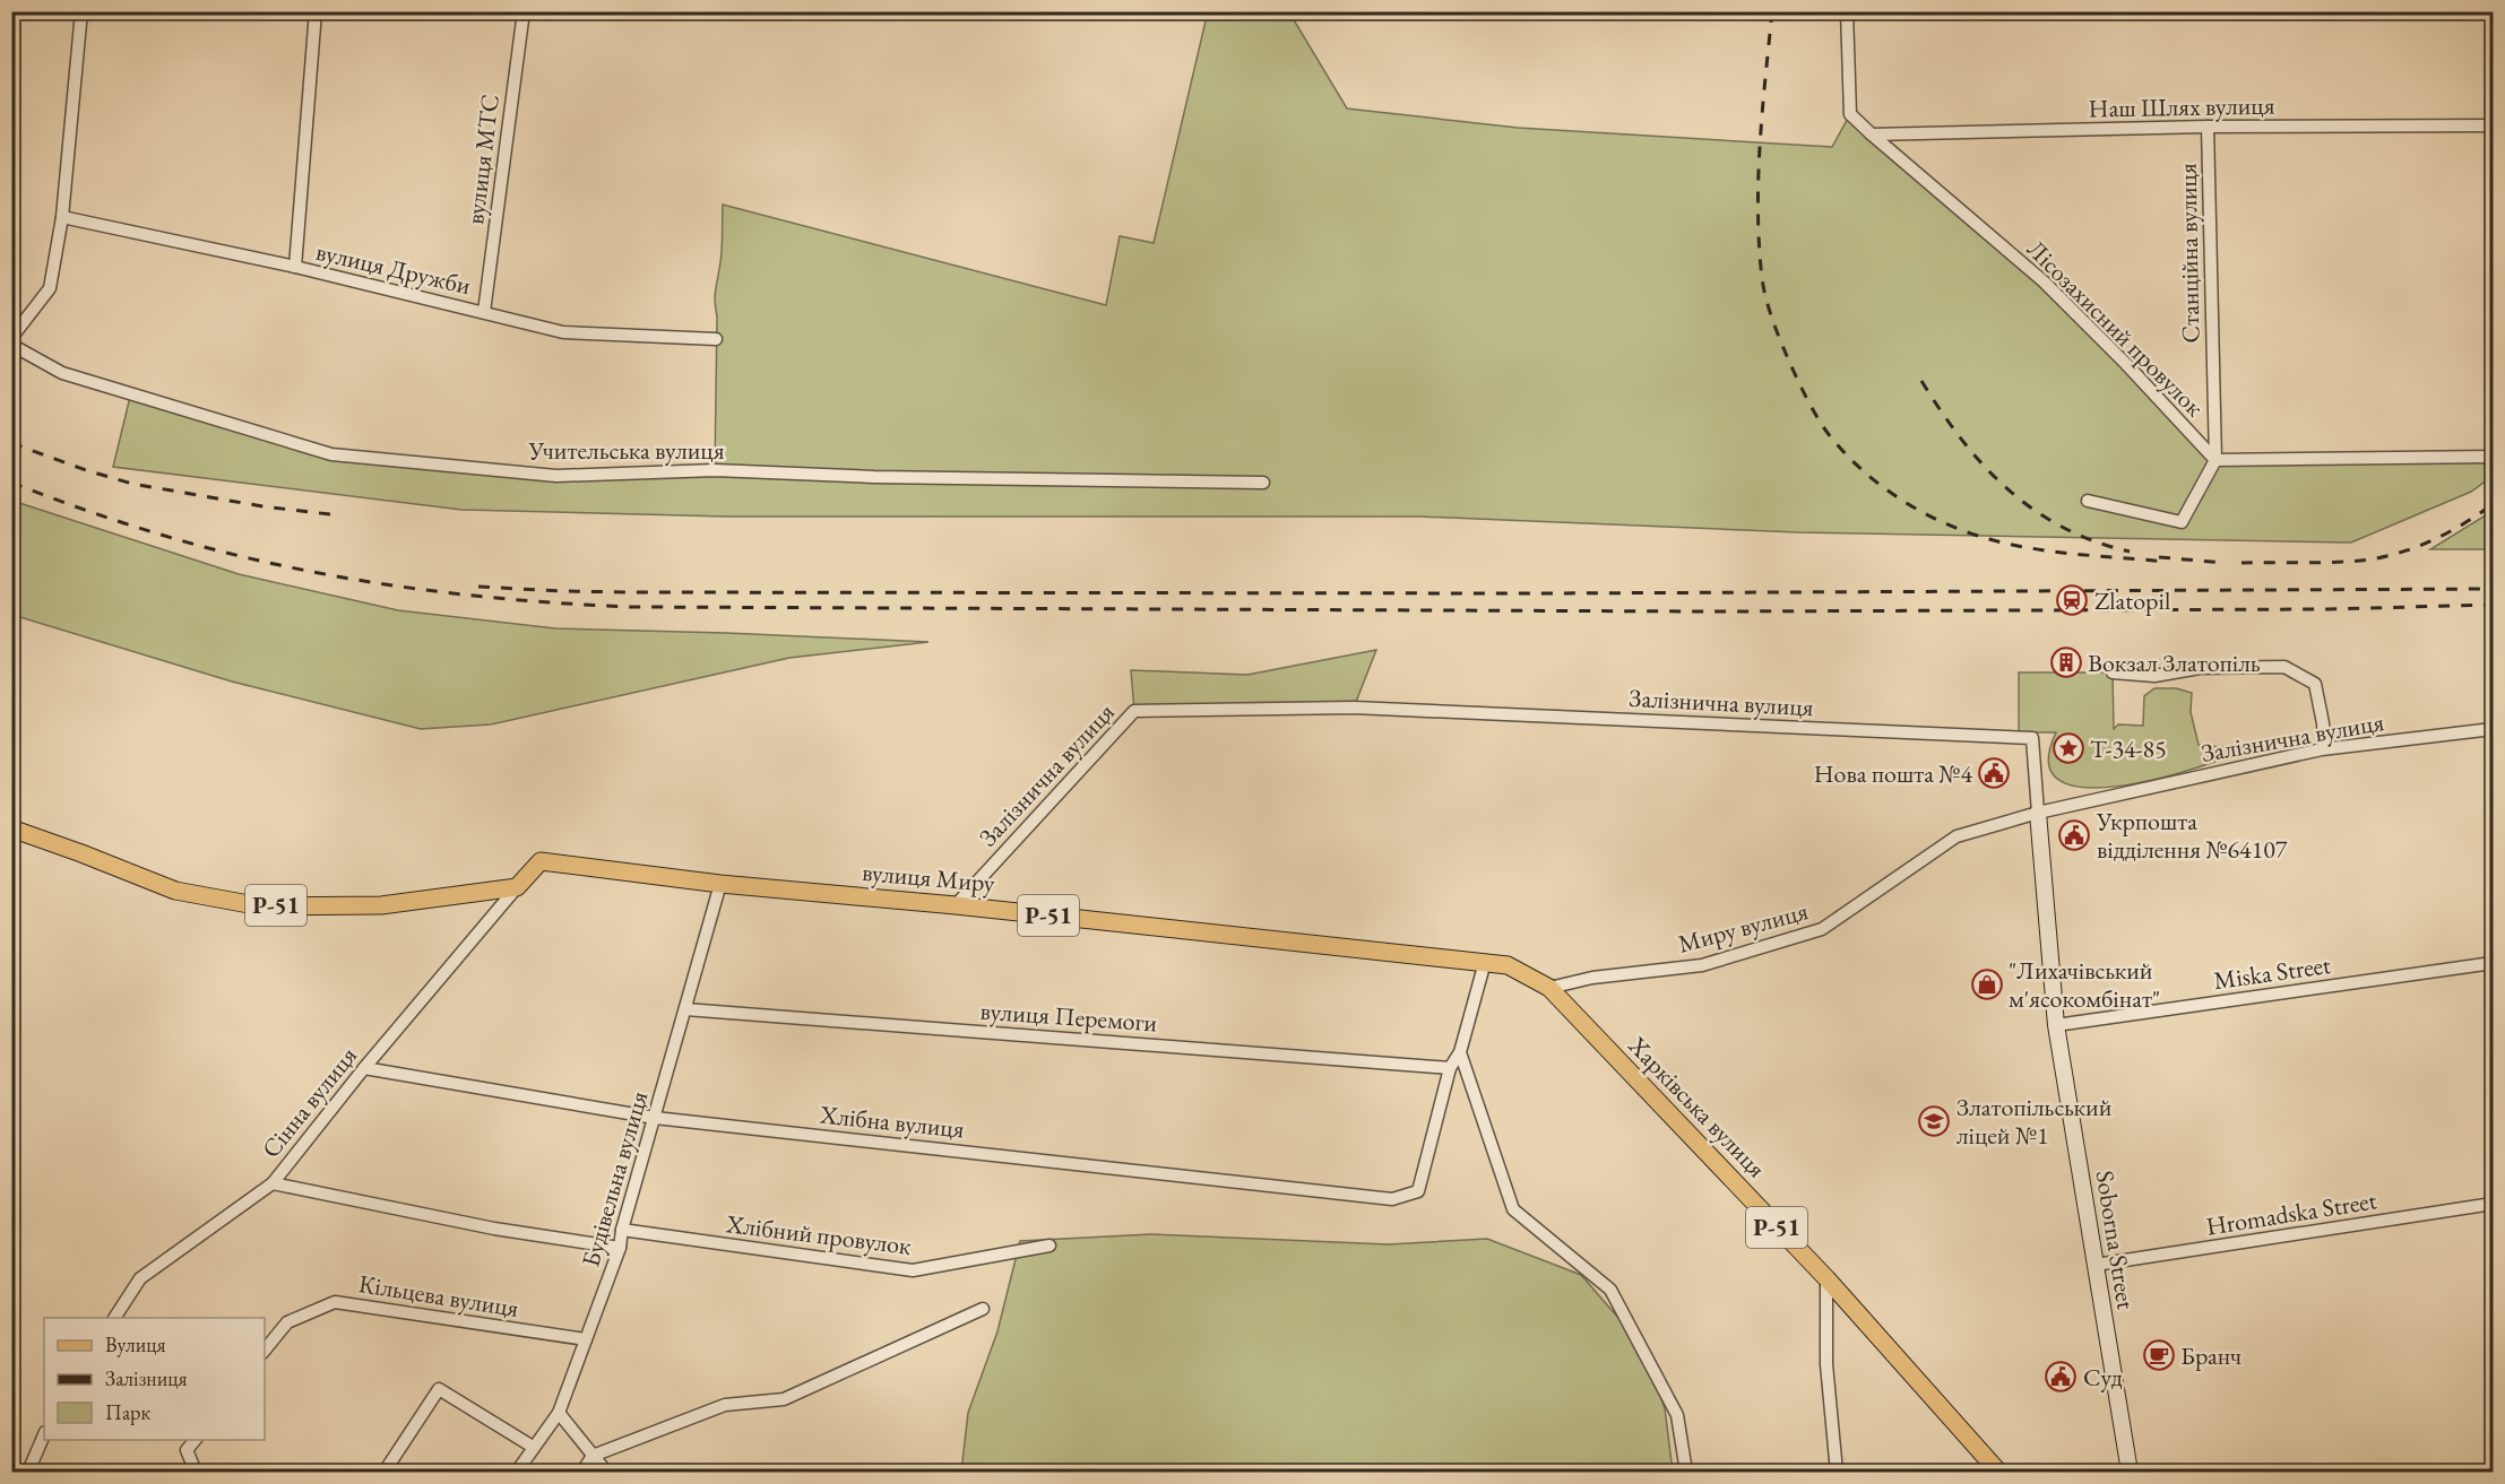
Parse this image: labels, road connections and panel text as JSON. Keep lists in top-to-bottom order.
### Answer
{
  "streets": {
    "main road": ["вулиця Миру", "Р-51", "Харківська вулиця"],
    "street": [
      "Наш Шлях вулиця",
      "вулиця МТС",
      "Станційна вулиця",
      "вулиця Дружби",
      "Лісозахисний провулок",
      "Учительська вулиця",
      "Залізнична вулиця",
      "Миру вулиця",
      "Miska Street",
      "вулиця Перемоги",
      "Сінна вулиця",
      "Хлібна вулиця",
      "Будівельна вулиця",
      "Hromadska Street",
      "Хлібний провулок",
      "Soborna Street",
      "Кільцева вулиця"
    ]
  },
  "crossings": [
    ["Наш Шлях вулиця", "Станційна вулиця"],
    ["Наш Шлях вулиця", "Лісозахисний провулок"],
    ["вулиця МТС", "вулиця Дружби"],
    ["Станційна вулиця", "Лісозахисний провулок"],
    ["Залізнична вулиця", "вулиця Миру"],
    ["Залізнична вулиця", "Миру вулиця"],
    ["Залізнична вулиця", "Soborna Street"],
    ["вулиця Миру", "Р-51"],
    ["вулиця Миру", "Миру вулиця"],
    ["вулиця Миру", "Сінна вулиця"],
    ["вулиця Миру", "Харківська вулиця"],
    ["вулиця Миру", "Будівельна вулиця"],
    ["Р-51", "Сінна вулиця"],
    ["Миру вулиця", "Харківська вулиця"],
    ["Миру вулиця", "Soborna Street"],
    ["Miska Street", "Soborna Street"],
    ["вулиця Перемоги", "Хлібна вулиця"],
    ["вулиця Перемоги", "Будівельна вулиця"],
    ["Сінна вулиця", "Хлібна вулиця"],
    ["Хлібна вулиця", "Будівельна вулиця"],
    ["Будівельна вулиця", "Хлібний провулок"],
    ["Будівельна вулиця", "Кільцева вулиця"],
    ["Hromadska Street", "Soborna Street"]
  ],
  "places": {
    "station": ["Zlatopil"],
    "building": ["Вокзал Златопіль"],
    "place": ["Т-34-85"],
    "public building": ["Нова пошта №4", "Укрпошта відділення №64107", "Суд"],
    "shop": ["\"Лихачівський м'ясокомбінат\""],
    "school or university": ["Златопільський ліцей №1"],
    "cafe": ["Бранч"]
  },
  "legend": ["Вулиця", "Залізниця", "Парк"]
}
